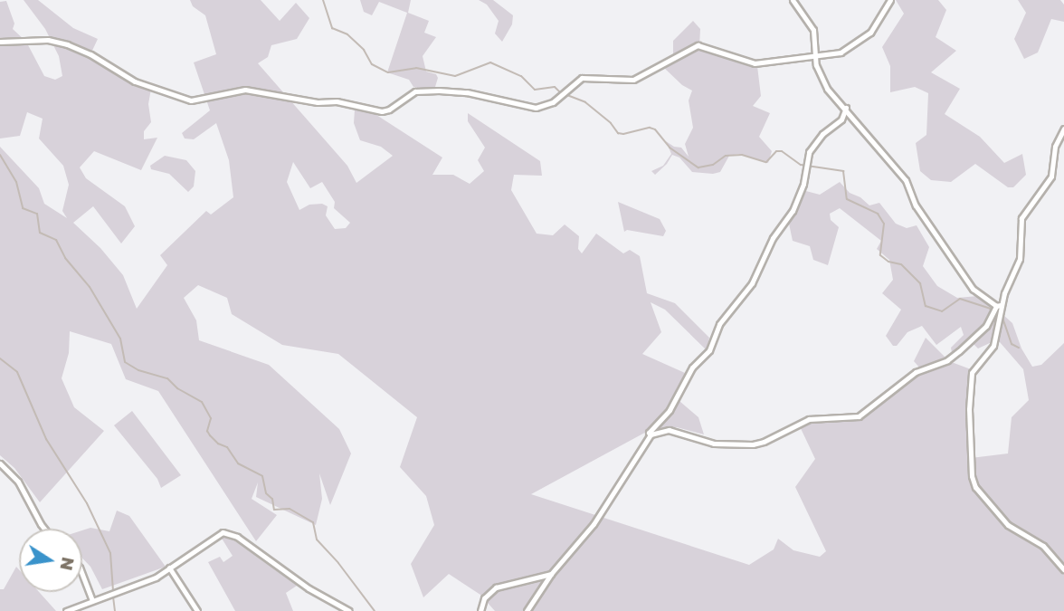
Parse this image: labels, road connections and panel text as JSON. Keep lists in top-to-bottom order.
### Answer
{
  "north": "right"
}
